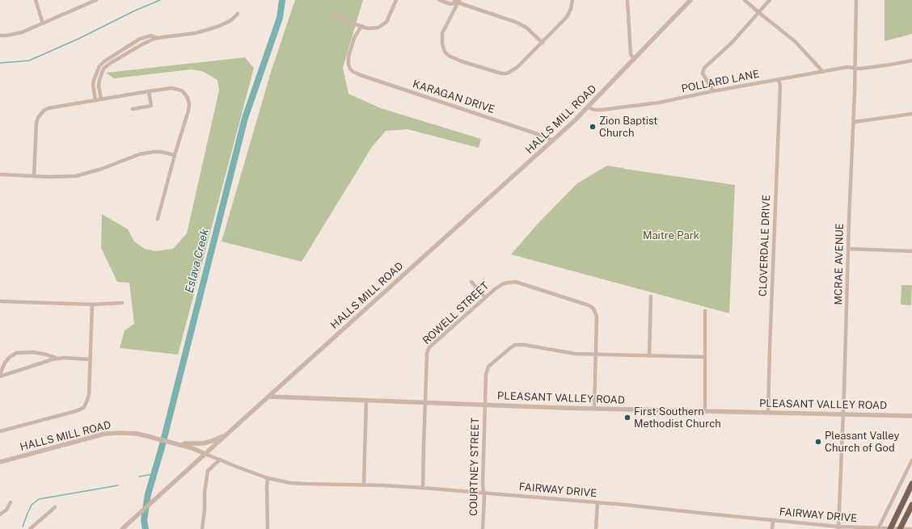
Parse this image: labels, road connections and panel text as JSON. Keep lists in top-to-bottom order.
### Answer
{
  "streets": {
    "street": [
      "POLLARD LANE",
      "KARAGAN DRIVE",
      "HALLS MILL ROAD",
      "CLOVERDALE DRIVE",
      "MCRAE AVENUE",
      "ROWELL STREET",
      "PLEASANT VALLEY ROAD",
      "COURTNEY STREET",
      "FAIRWAY DRIVE"
    ]
  },
  "crossings": [
    ["POLLARD LANE", "HALLS MILL ROAD"],
    ["POLLARD LANE", "CLOVERDALE DRIVE"],
    ["POLLARD LANE", "MCRAE AVENUE"],
    ["KARAGAN DRIVE", "HALLS MILL ROAD"],
    ["HALLS MILL ROAD", "PLEASANT VALLEY ROAD"],
    ["HALLS MILL ROAD", "FAIRWAY DRIVE"],
    ["CLOVERDALE DRIVE", "PLEASANT VALLEY ROAD"],
    ["MCRAE AVENUE", "PLEASANT VALLEY ROAD"],
    ["MCRAE AVENUE", "FAIRWAY DRIVE"],
    ["ROWELL STREET", "PLEASANT VALLEY ROAD"],
    ["ROWELL STREET", "COURTNEY STREET"],
    ["ROWELL STREET", "FAIRWAY DRIVE"],
    ["PLEASANT VALLEY ROAD", "COURTNEY STREET"],
    ["COURTNEY STREET", "FAIRWAY DRIVE"]
  ],
  "water": ["Eslava Creek"],
  "parks": ["Maitre Park"],
  "places": ["Zion Baptist Church", "First Southern Methodist Church", "Pleasant Valley Church of God"]
}
